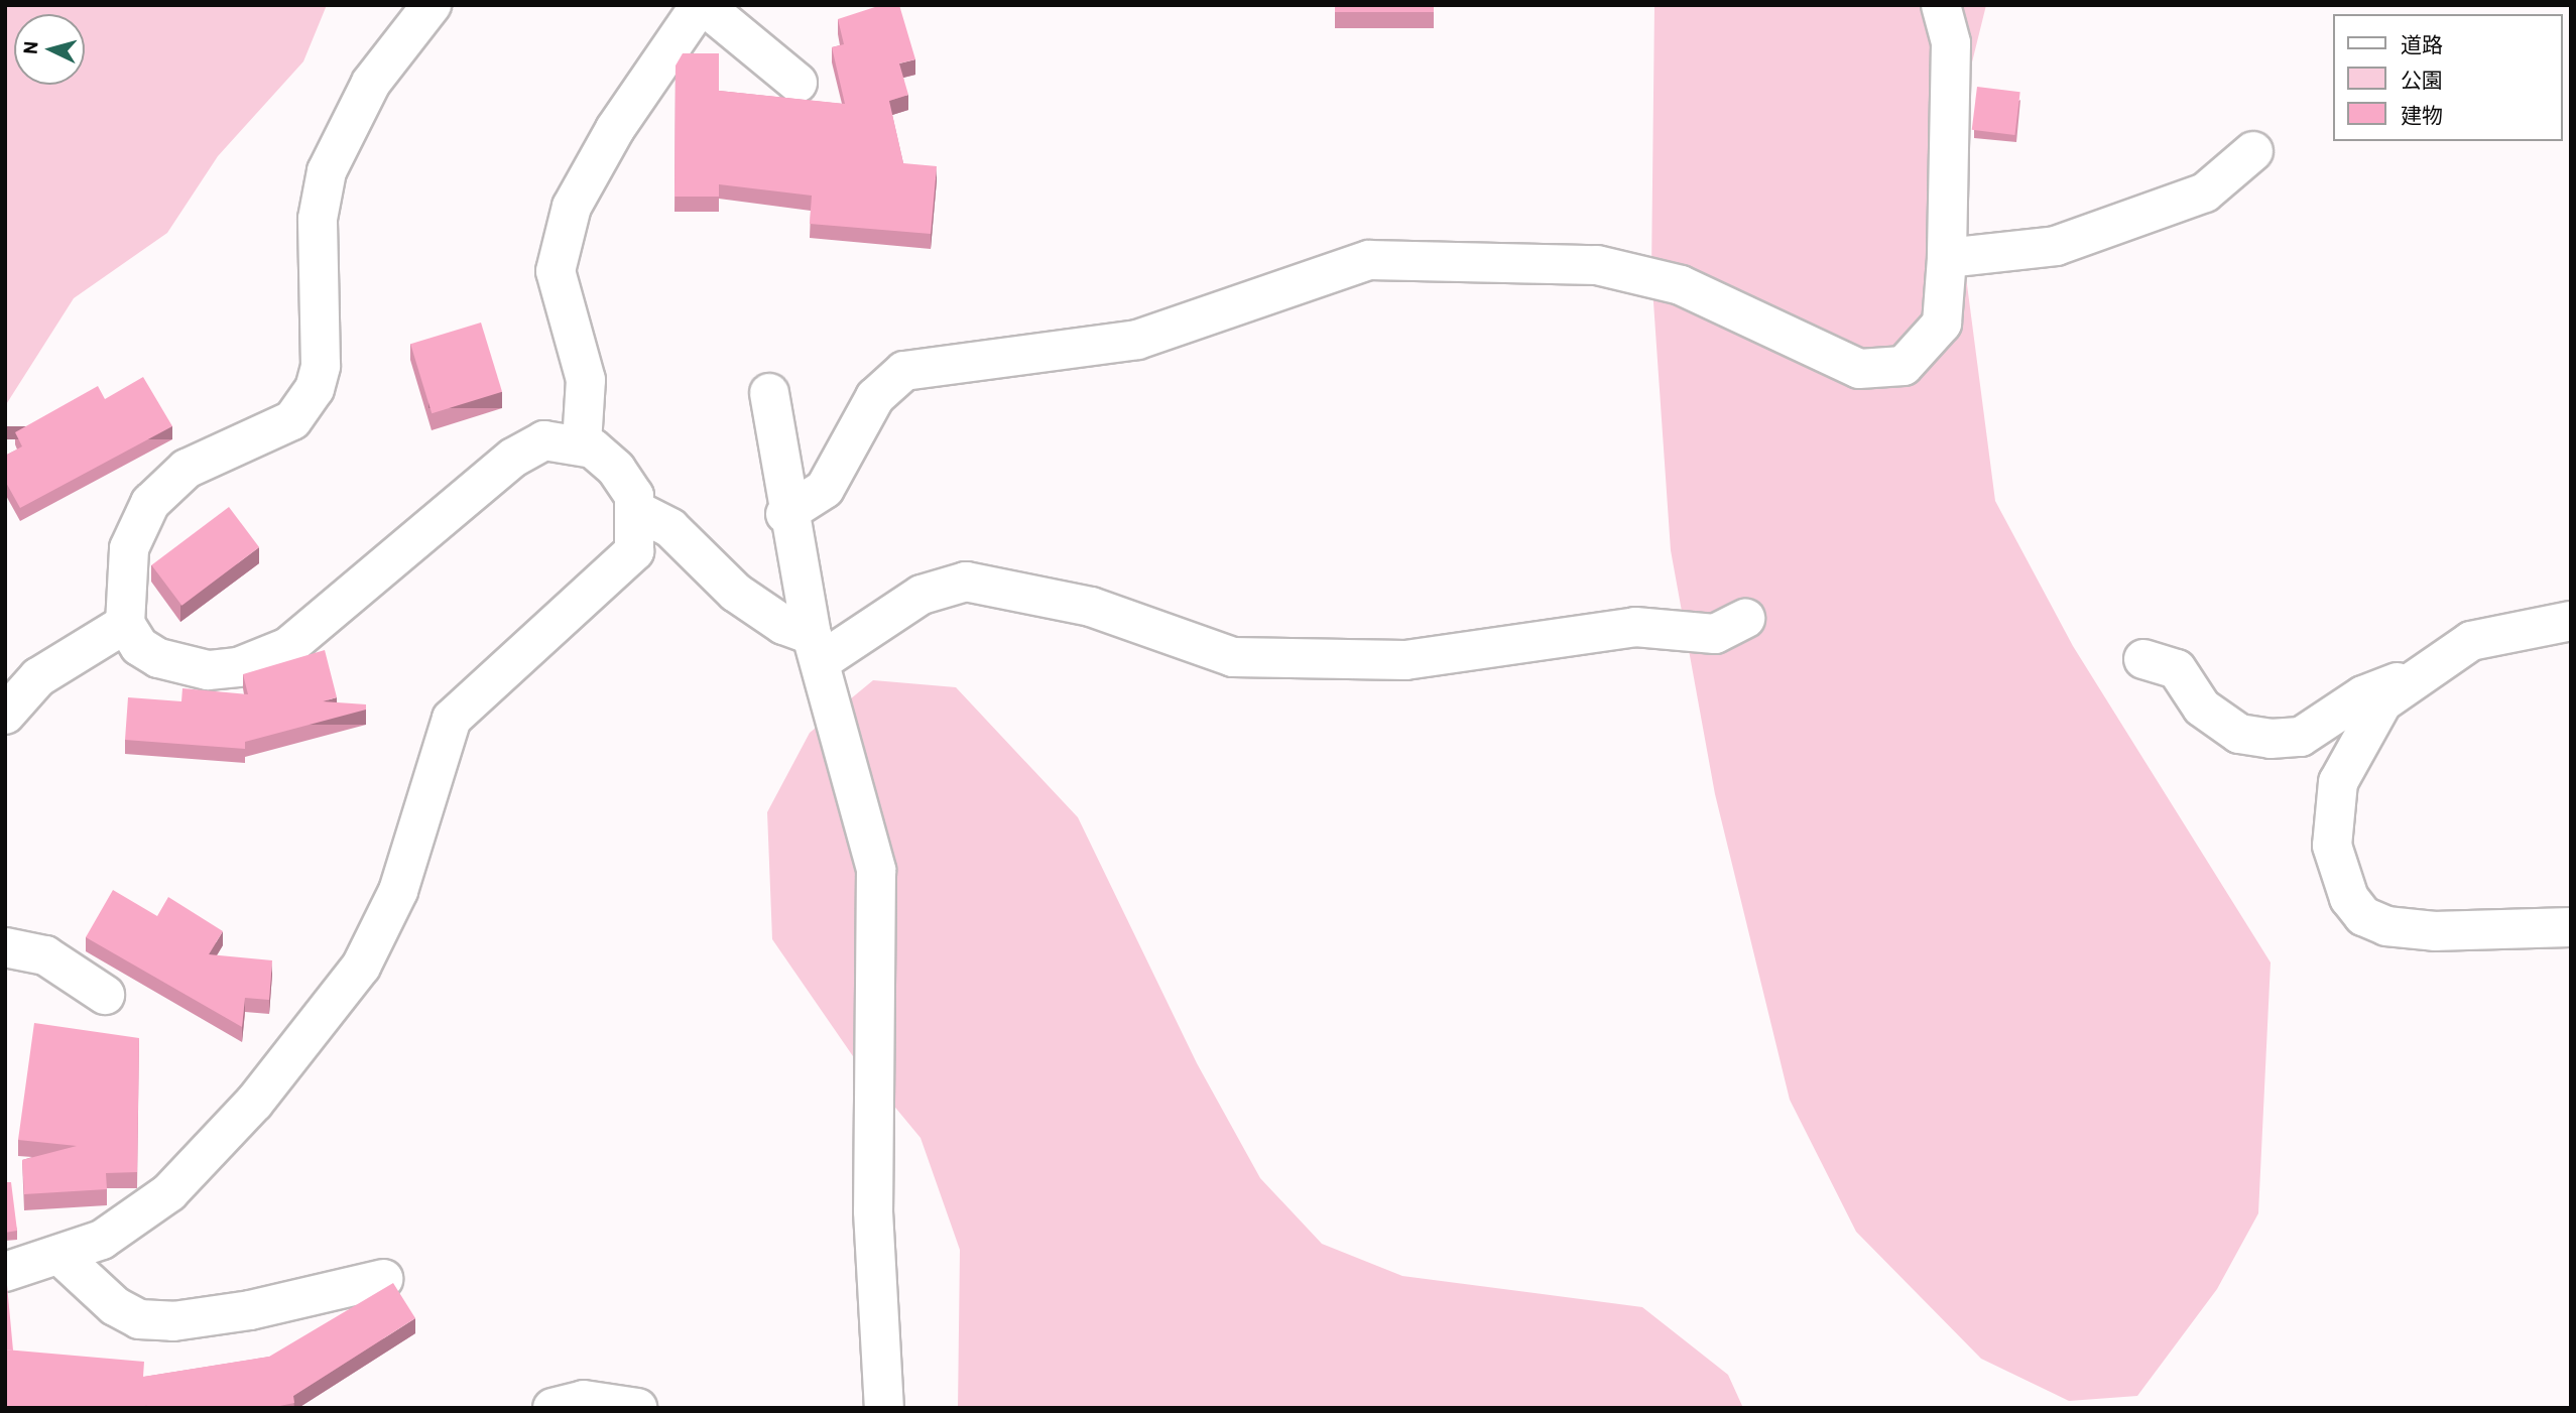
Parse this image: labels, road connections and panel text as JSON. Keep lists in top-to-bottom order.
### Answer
{
  "legend": ["道路", "公園", "建物"],
  "north": "left"
}
